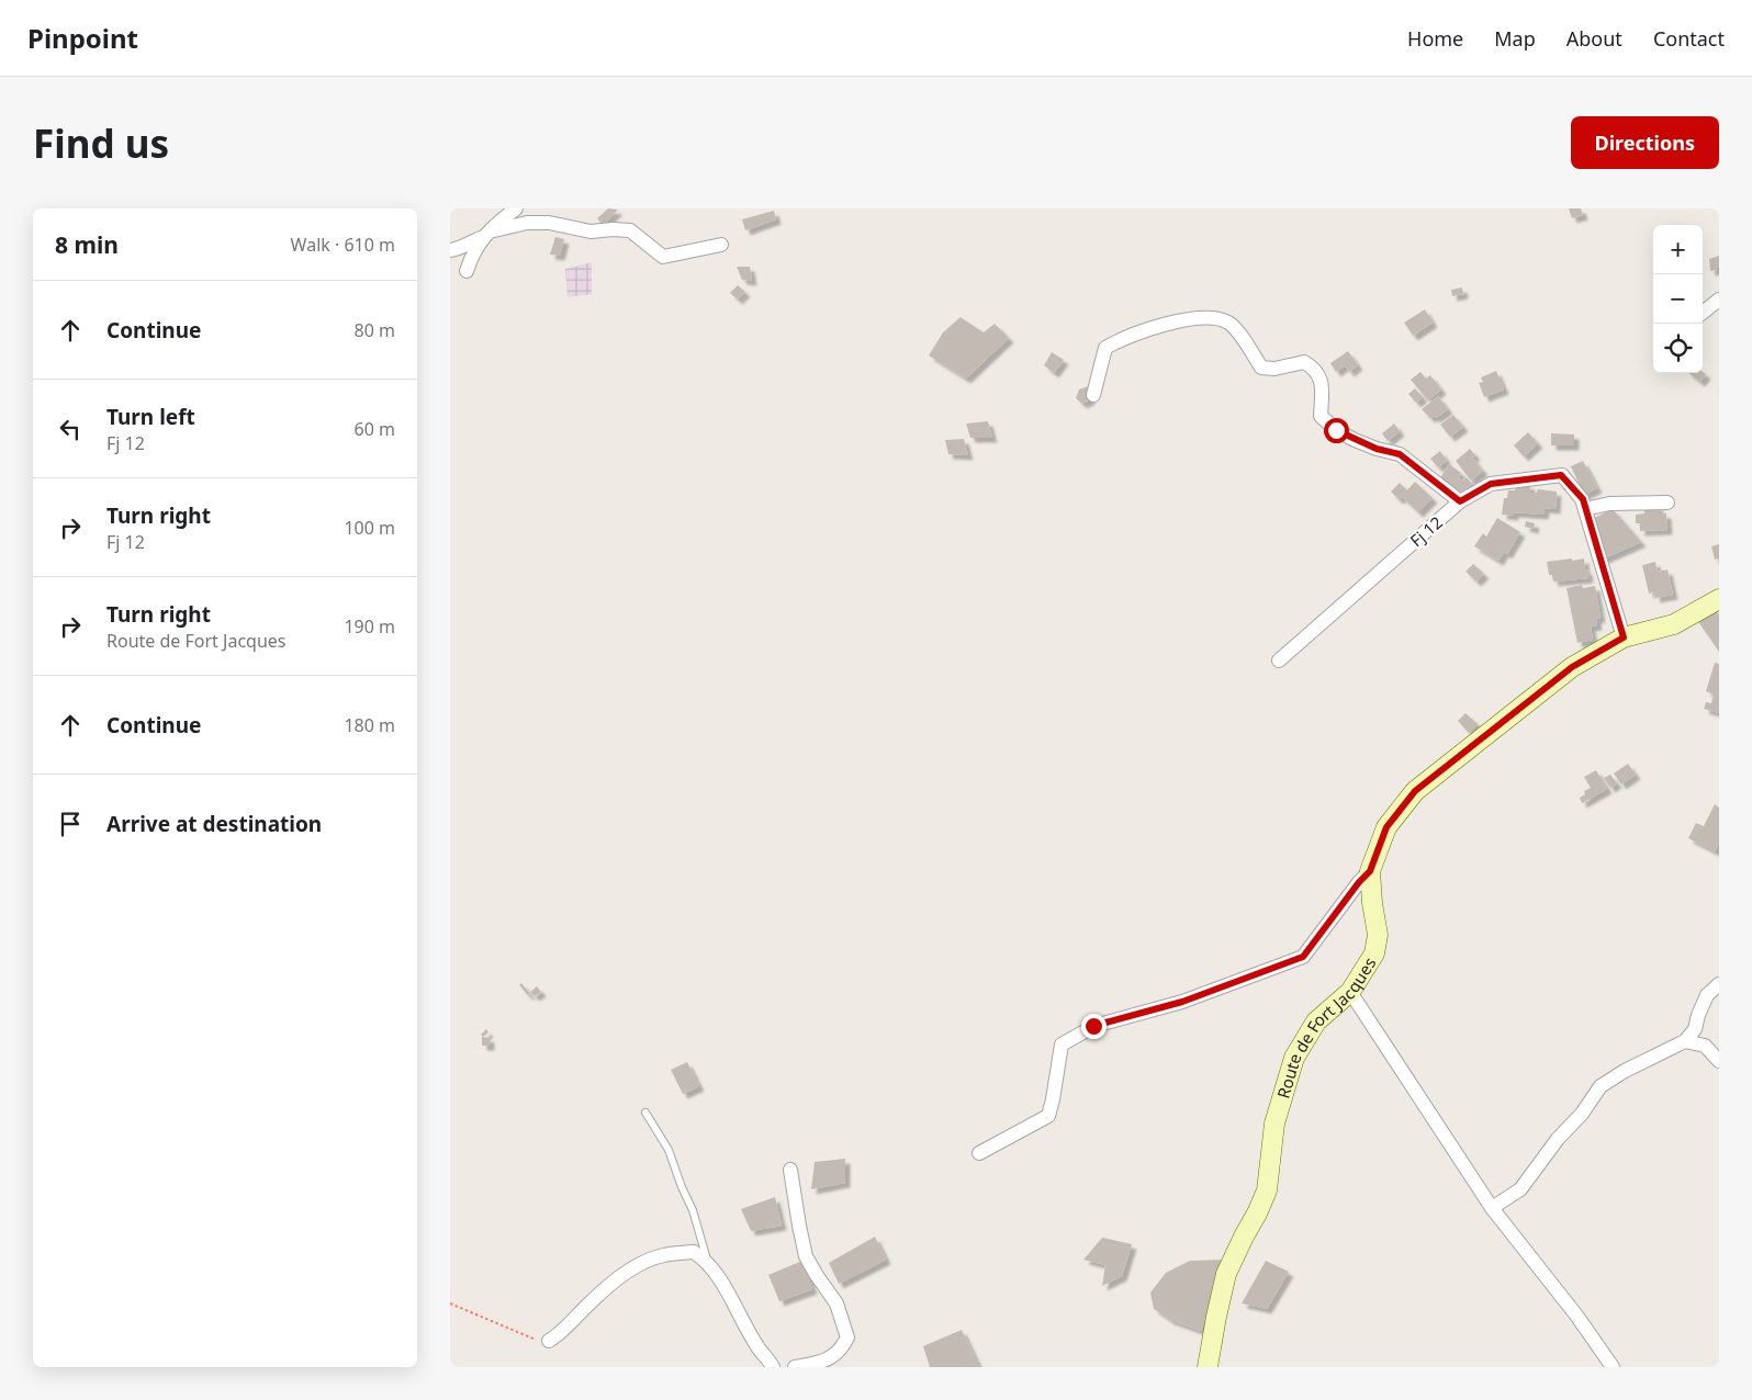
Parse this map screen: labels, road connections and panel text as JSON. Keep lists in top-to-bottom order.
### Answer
{
  "streets": {
    "street": ["Fj 12", "Route de Fort Jacques"]
  },
  "crossings": [
    ["Fj 12", "Route de Fort Jacques"]
  ],
  "page": {
    "header": "Pinpoint",
    "nav": [
      "Home",
      "Map",
      "About",
      "Contact"
    ],
    "buttons": "Directions",
    "title": "Find us",
    "heading": ["8 min", "Walk · 610 m"],
    "map_buttons": ["+", "−"],
    "list": [
      ["Continue", "80 m"],
      ["Turn left", "Fj 12", "60 m"],
      ["Turn right", "Fj 12", "100 m"],
      ["Turn right", "Route de Fort Jacques", "190 m"],
      ["Continue", "180 m"],
      "Arrive at destination"
    ]
  }
}
